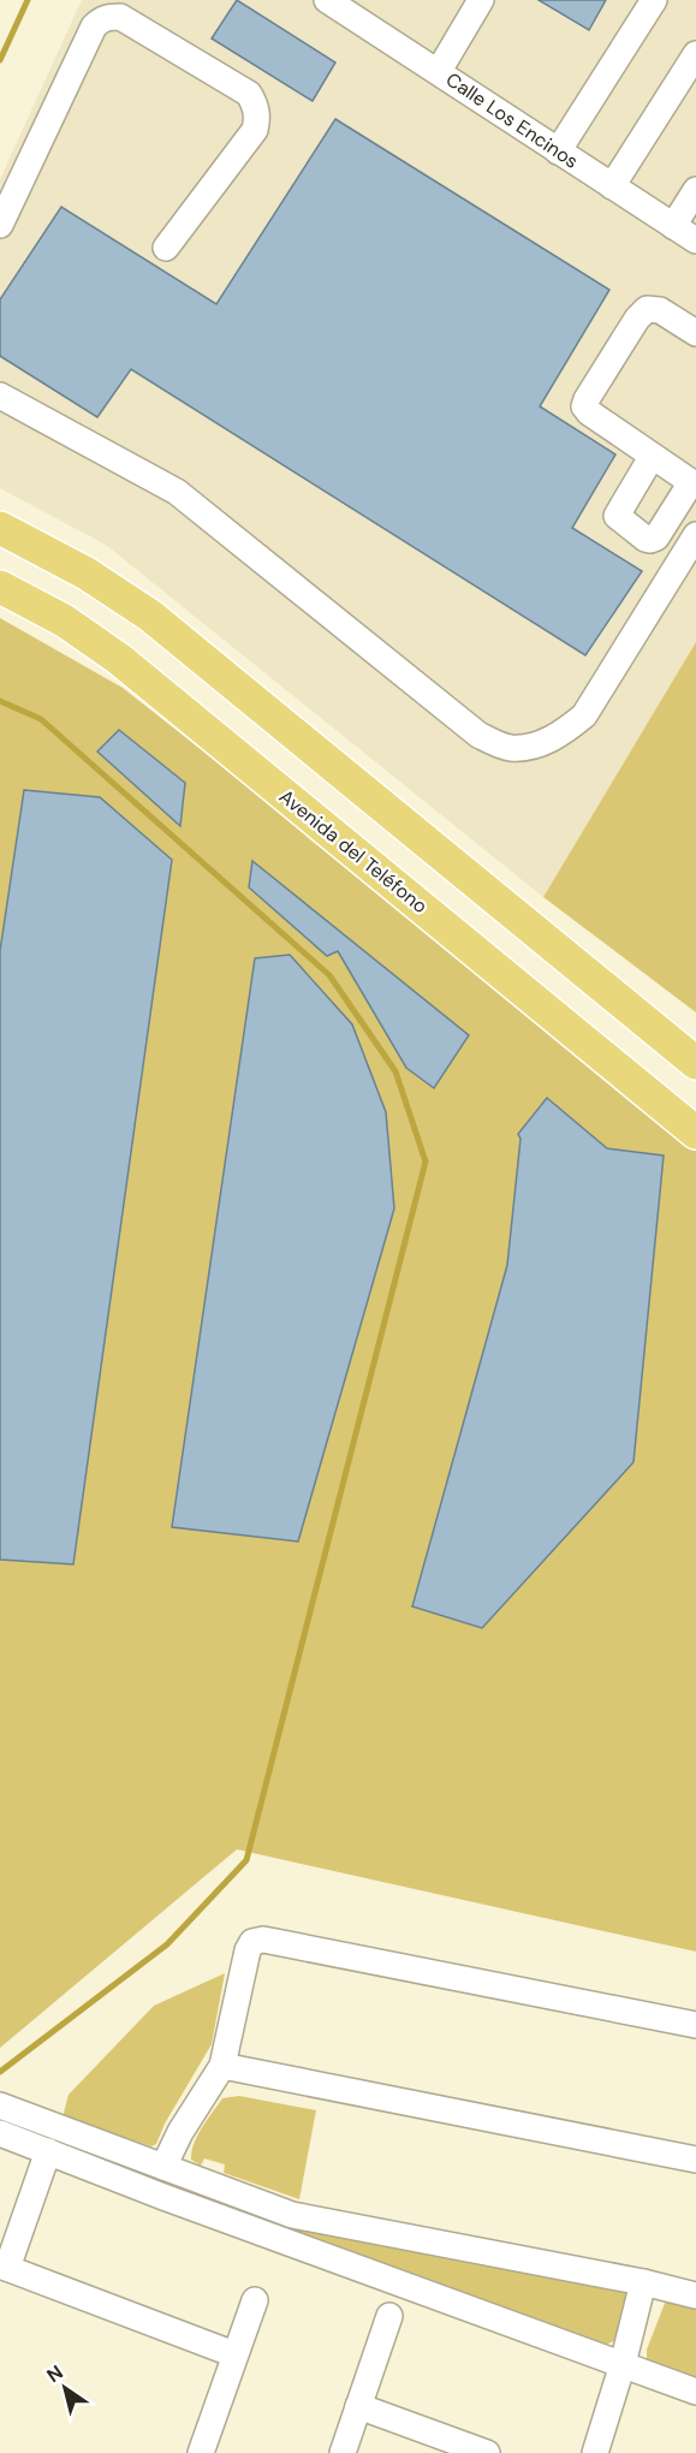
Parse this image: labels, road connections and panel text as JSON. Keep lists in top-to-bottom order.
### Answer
{
  "streets": {
    "main road": ["Avenida del Teléfono"],
    "street": ["Calle Los Encinos"]
  },
  "north": "top left"
}
